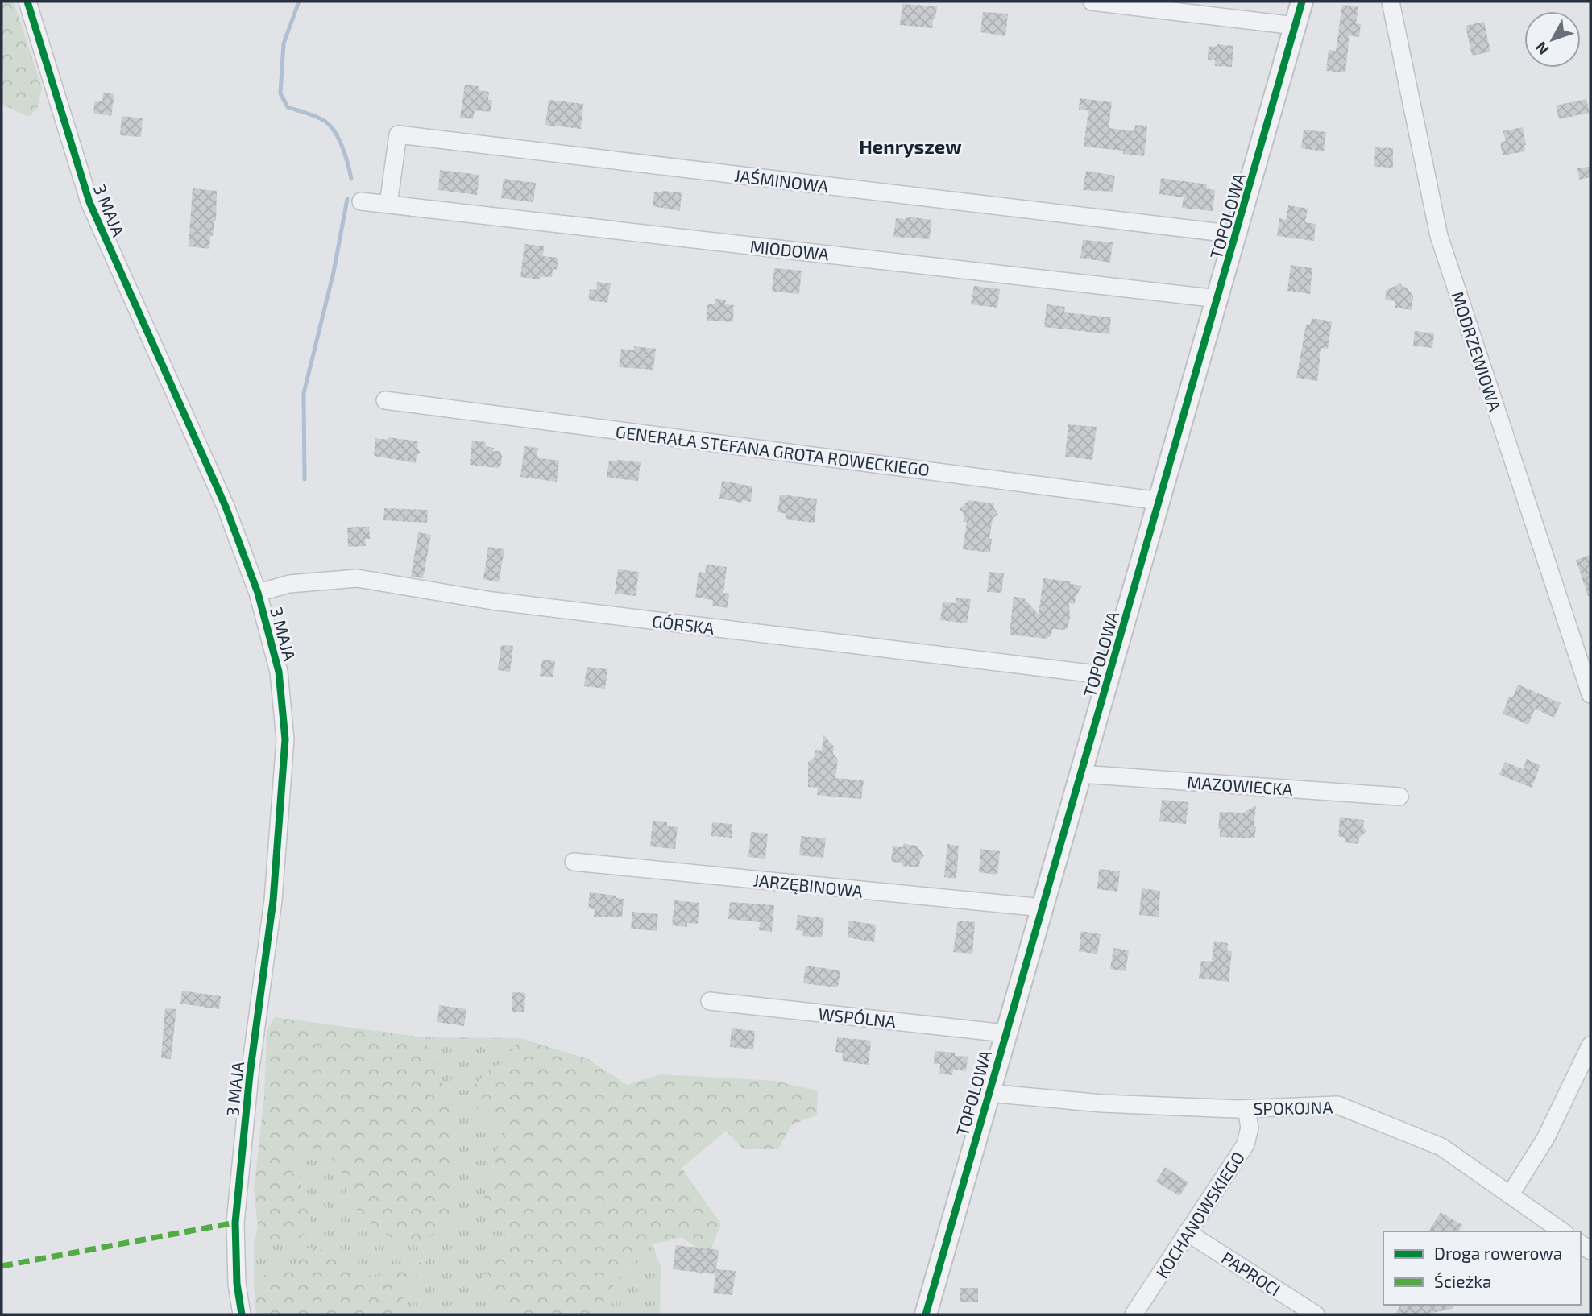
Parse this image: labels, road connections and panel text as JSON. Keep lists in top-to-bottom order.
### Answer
{
  "streets": {
    "street": [
      "JAŚMINOWA",
      "3 MAJA",
      "TOPOLOWA",
      "MIODOWA",
      "MODRZEWIOWA",
      "GENERAŁA STEFANA GROTA ROWECKIEGO",
      "GÓRSKA",
      "MAZOWIECKA",
      "JARZĘBINOWA",
      "WSPÓLNA",
      "SPOKOJNA",
      "KOCHANOWSKIEGO",
      "PAPROCI"
    ]
  },
  "crossings": [
    ["JAŚMINOWA", "TOPOLOWA"],
    ["JAŚMINOWA", "MIODOWA"],
    ["3 MAJA", "GÓRSKA"],
    ["TOPOLOWA", "MIODOWA"],
    ["TOPOLOWA", "GENERAŁA STEFANA GROTA ROWECKIEGO"],
    ["TOPOLOWA", "GÓRSKA"],
    ["TOPOLOWA", "MAZOWIECKA"],
    ["TOPOLOWA", "JARZĘBINOWA"],
    ["TOPOLOWA", "WSPÓLNA"],
    ["TOPOLOWA", "SPOKOJNA"],
    ["SPOKOJNA", "KOCHANOWSKIEGO"],
    ["KOCHANOWSKIEGO", "PAPROCI"]
  ],
  "districts": ["Henryszew"],
  "legend": ["Droga rowerowa", "Ścieżka"],
  "north": "bottom left"
}
